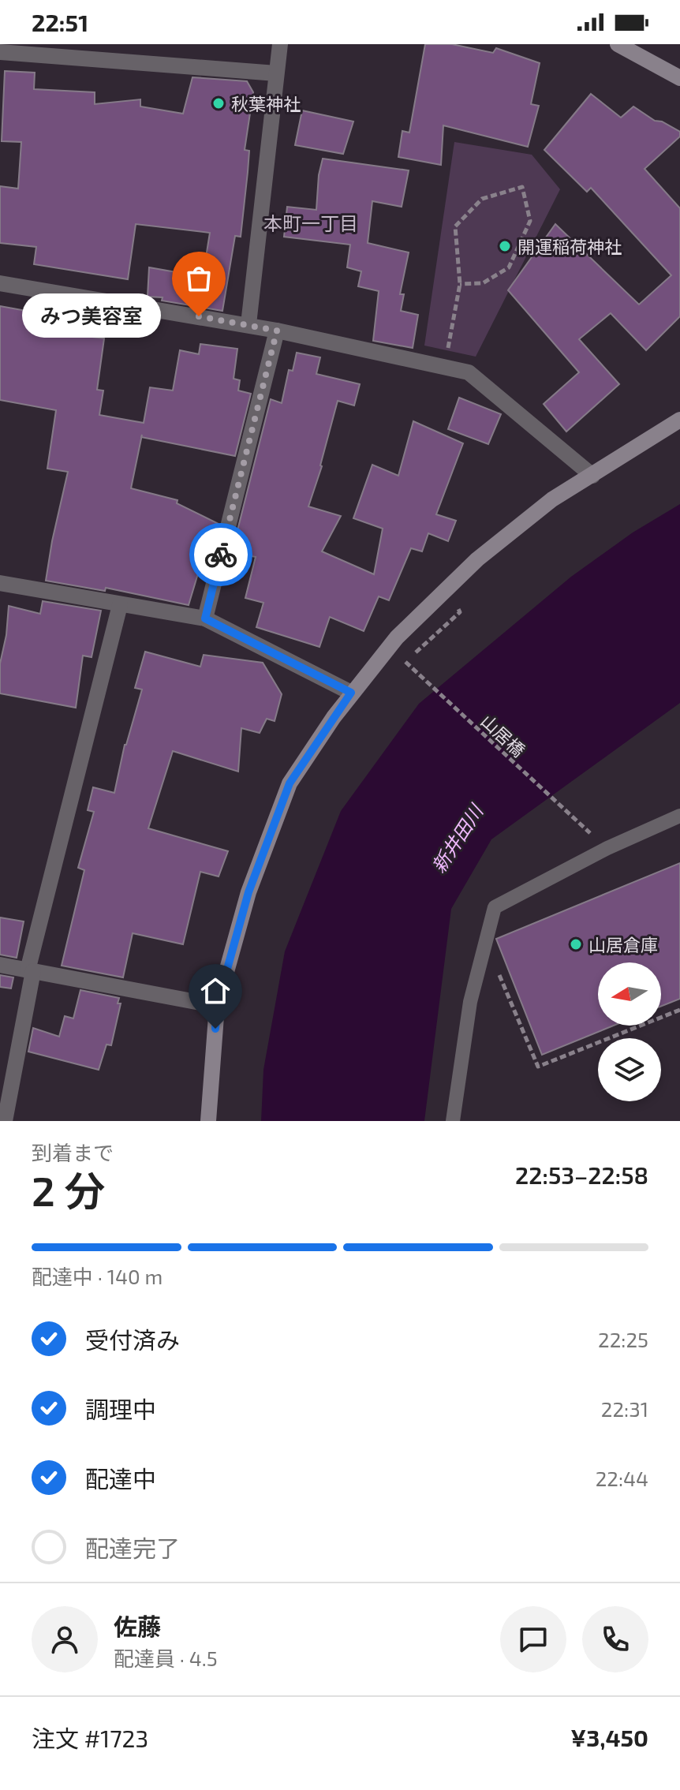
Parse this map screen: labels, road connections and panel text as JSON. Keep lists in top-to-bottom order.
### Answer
{
  "streets": {
    "path": ["山居橋"]
  },
  "districts": ["本町一丁目"],
  "water": ["新井田川"],
  "places": [
    "秋葉神社",
    "開運稲荷神社",
    "みつ美容室",
    "山居倉庫"
  ],
  "north": "left",
  "page": {
    "status": "22:51",
    "bubble": "みつ美容室",
    "heading": ["2 分", "到着まで", "22:53–22:58"],
    "panel": [
      "佐藤",
      "配達員 · 4.5",
      "注文 #1723",
      "¥3,450"
    ],
    "bar": "配達中 · 140 m",
    "list": [
      ["受付済み", "22:25"],
      ["調理中", "22:31"],
      ["配達中", "22:44"],
      "配達完了"
    ]
  }
}
